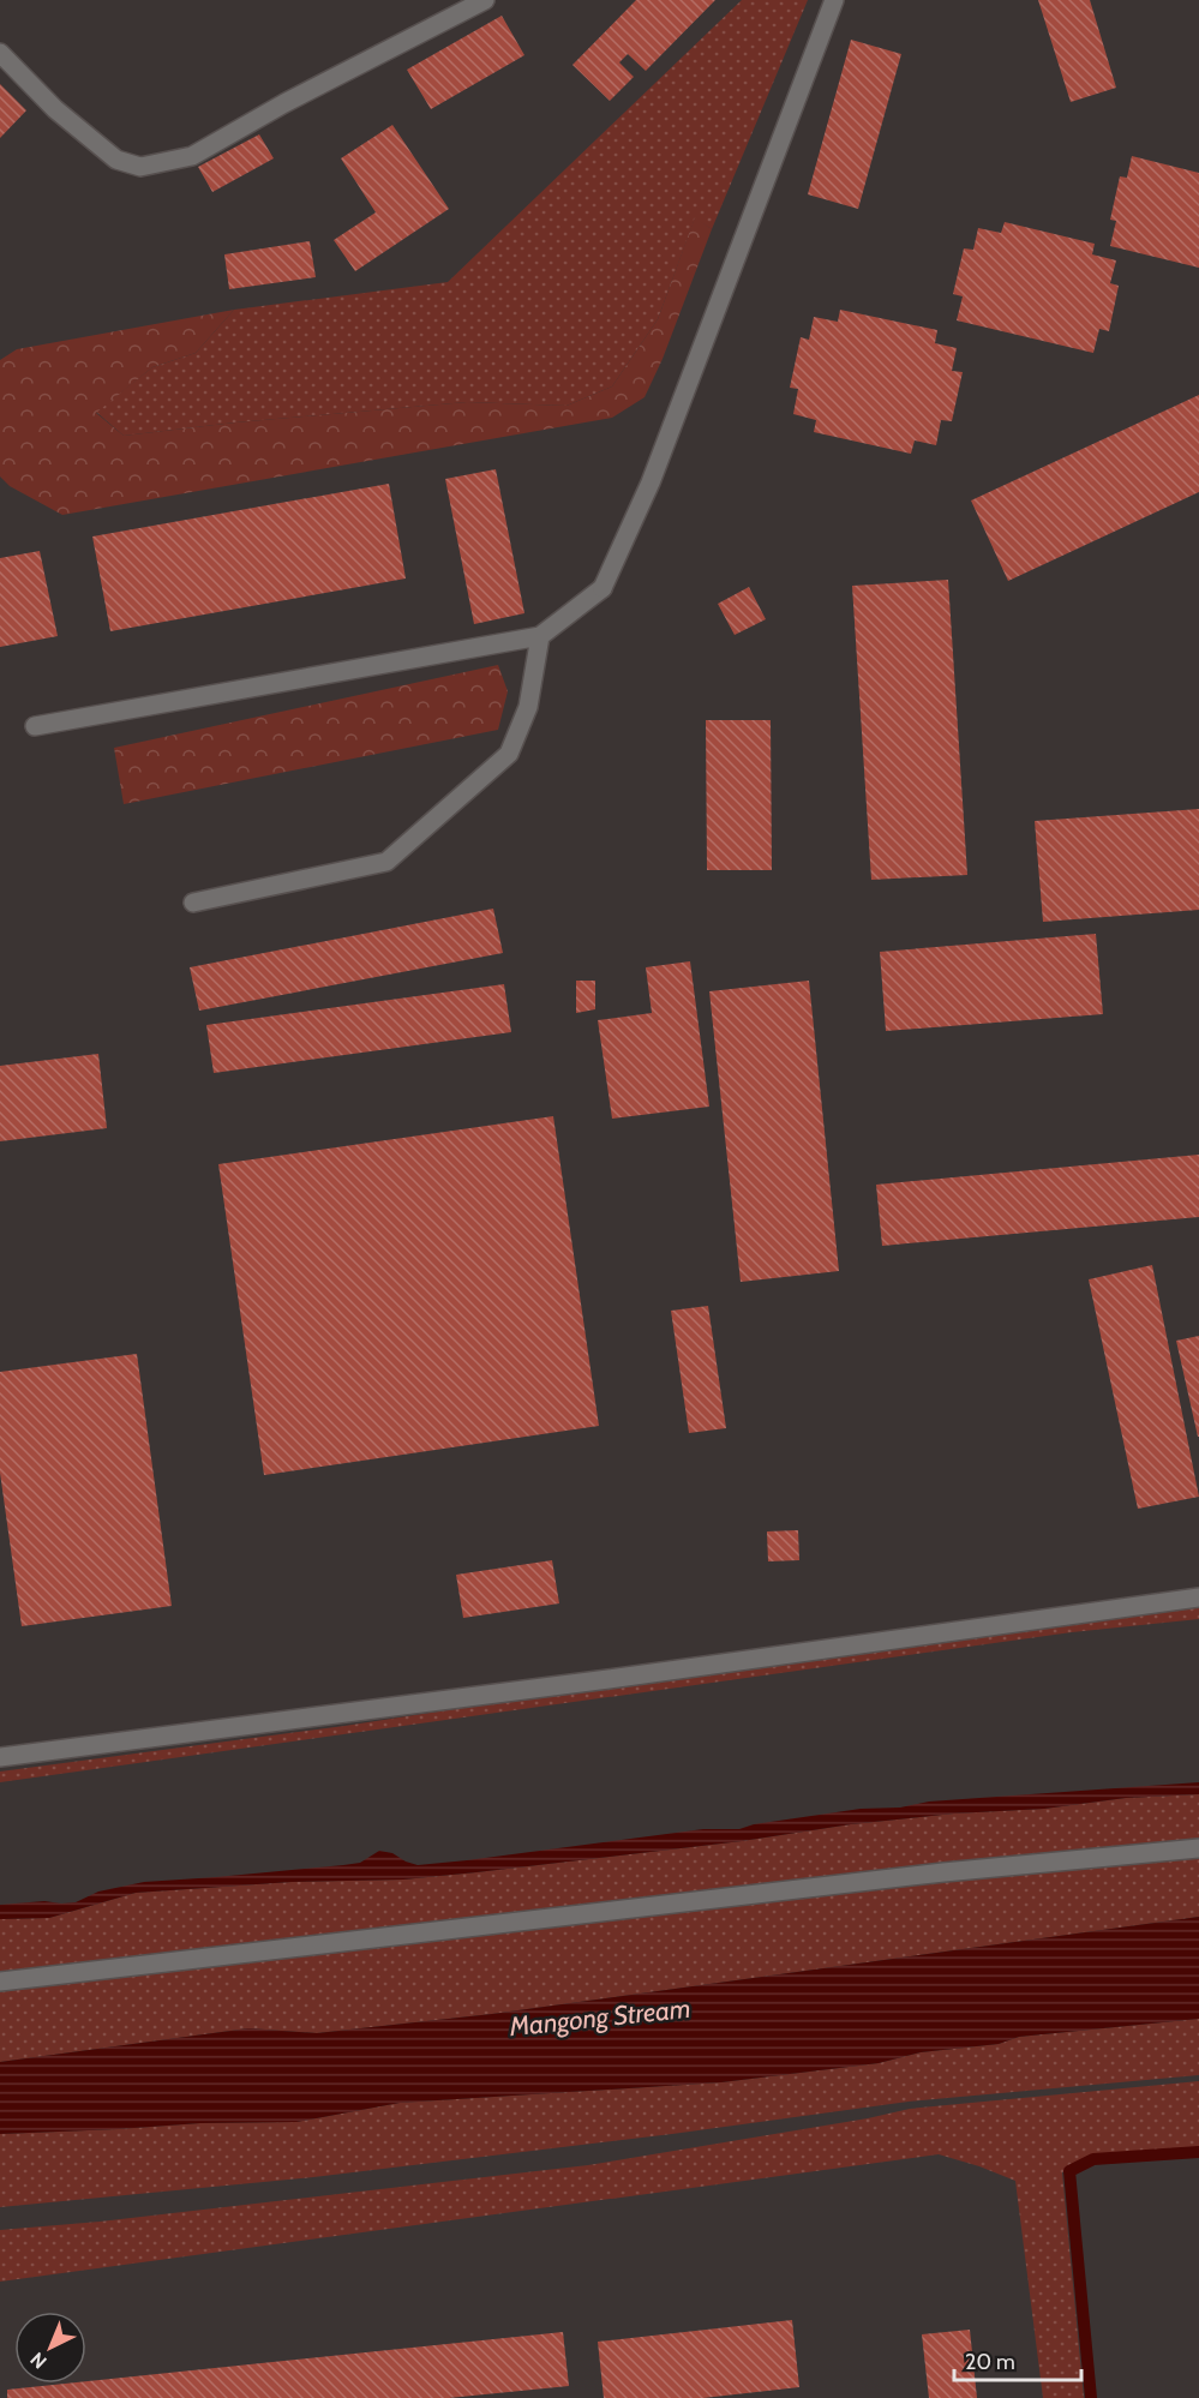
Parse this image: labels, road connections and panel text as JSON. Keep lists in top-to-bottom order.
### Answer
{
  "water": ["Mangong Stream"],
  "scale_bar": "20 m",
  "north": "bottom left"
}
